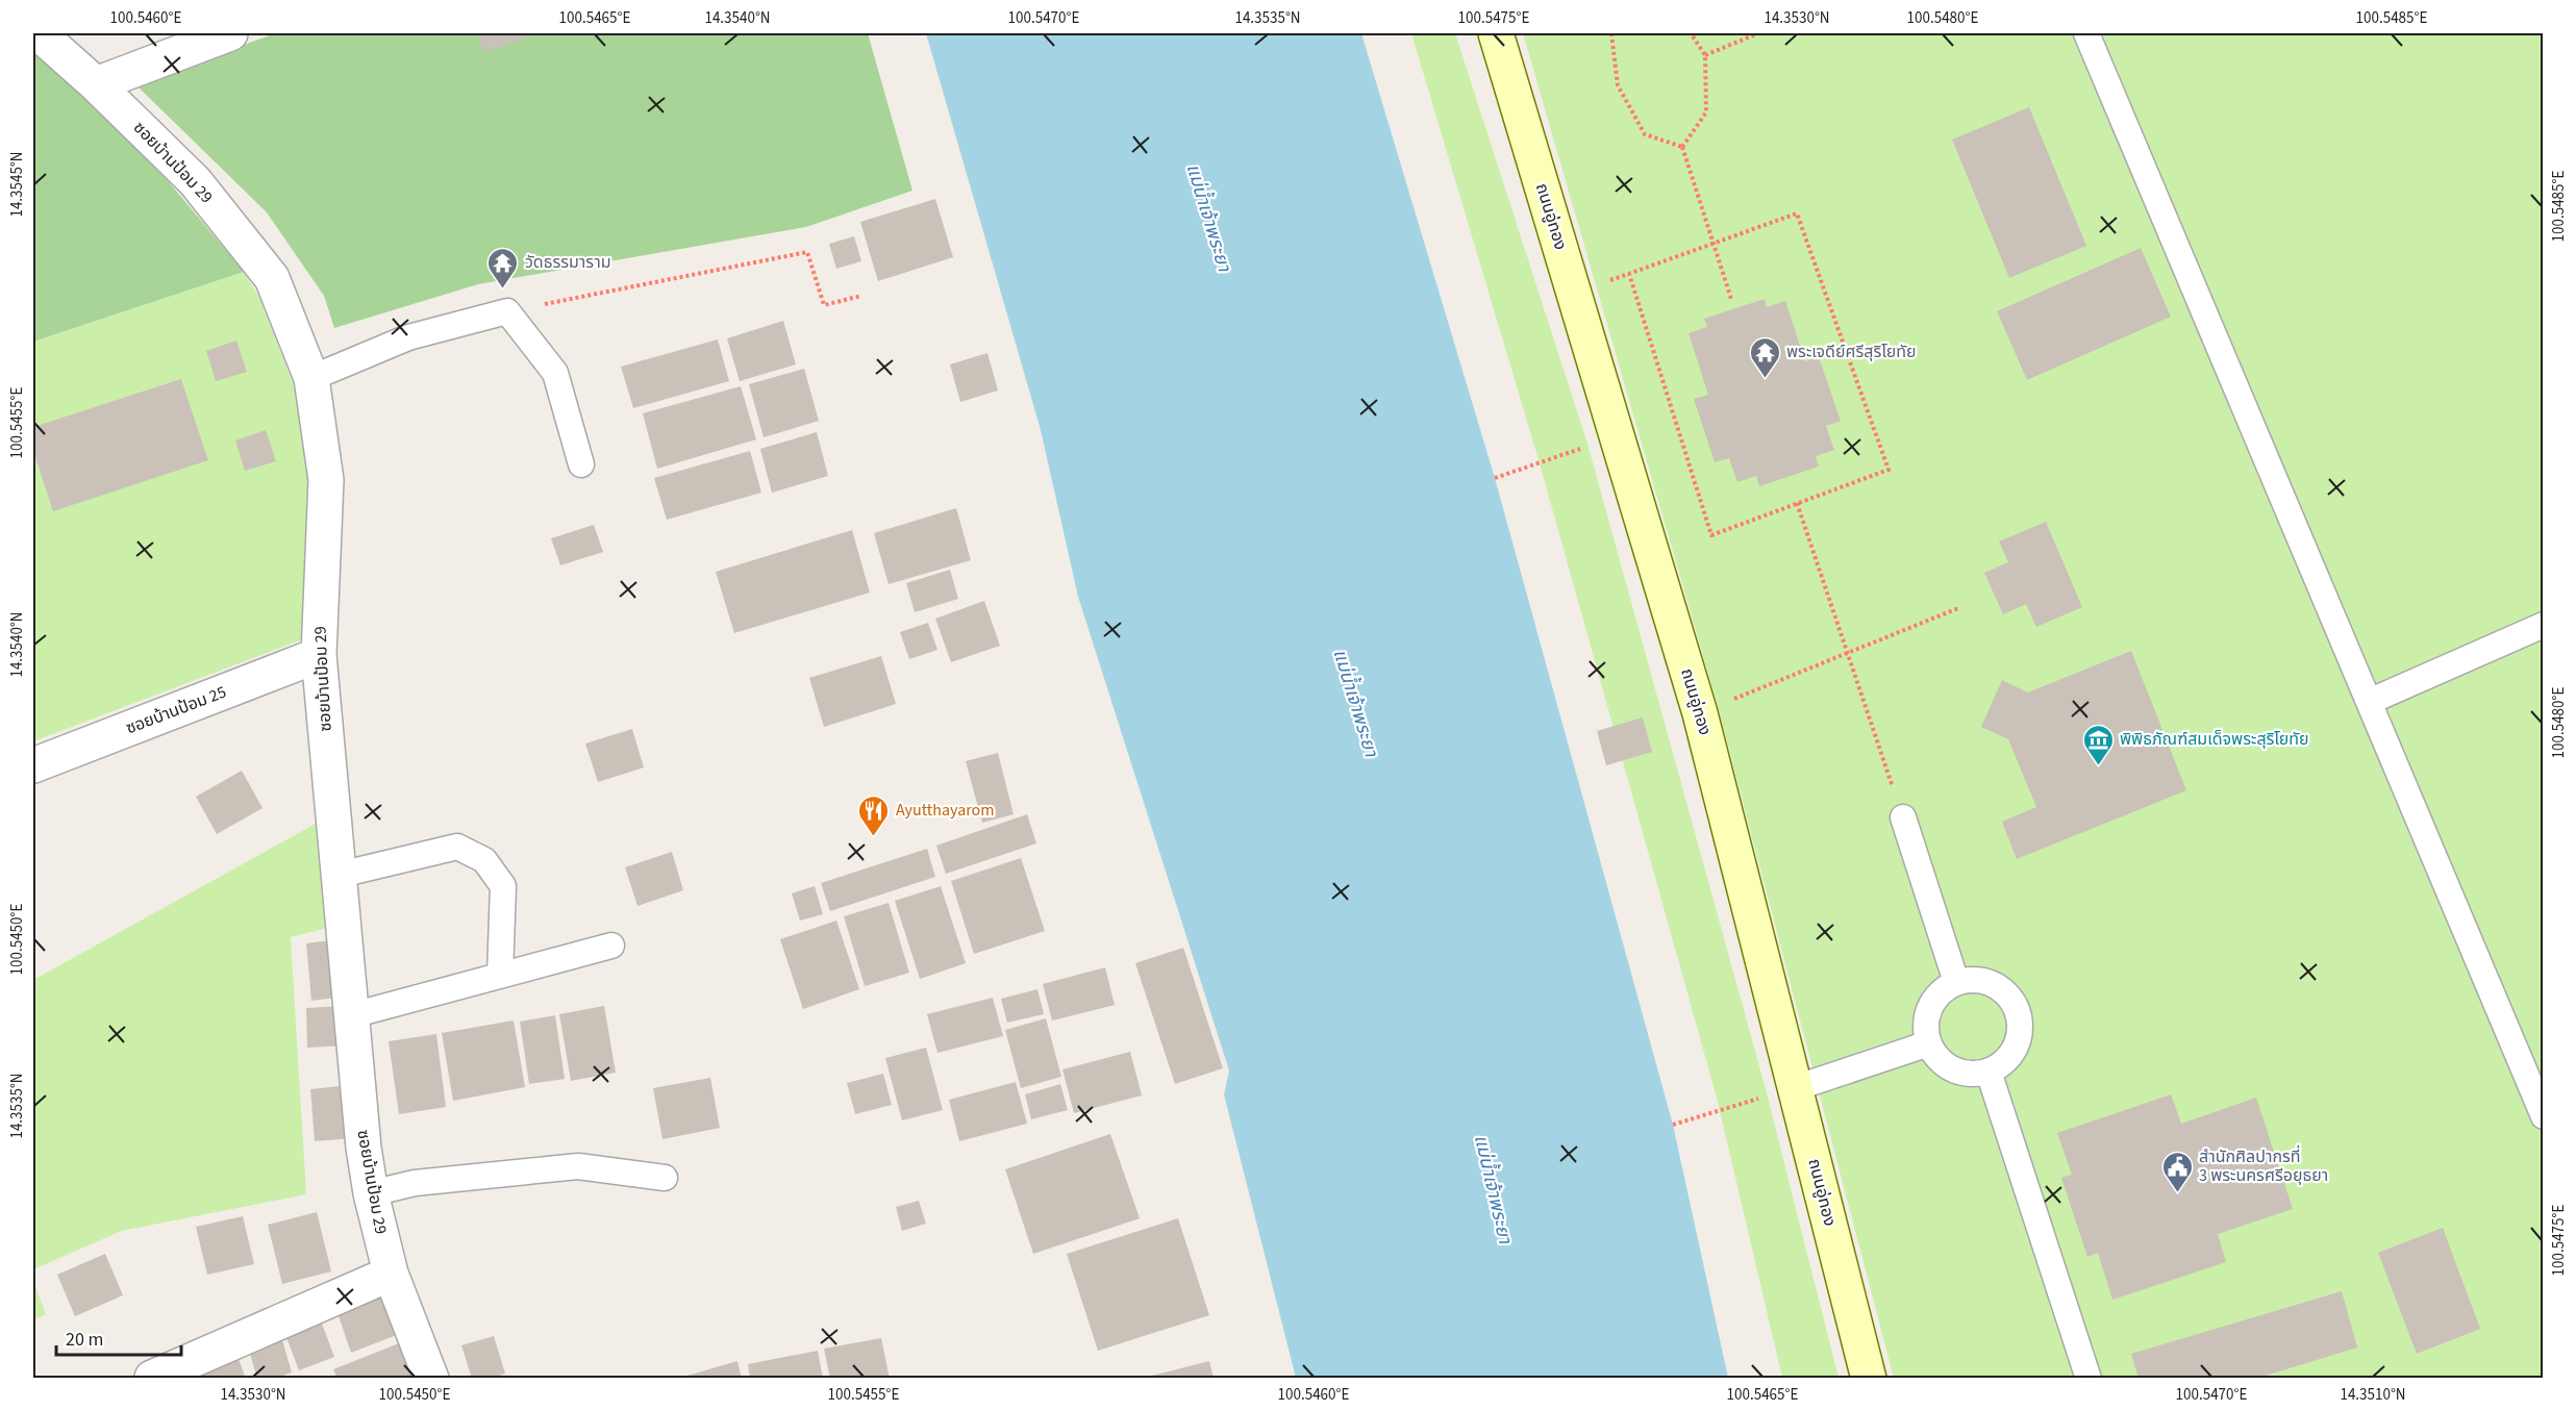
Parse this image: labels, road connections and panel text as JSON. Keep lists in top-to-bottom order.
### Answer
{
  "streets": {
    "main road": ["ถนนอู่ทอง"],
    "street": ["ซอยบ้านป้อม 29", "ซอยบ้านป้อม 25"]
  },
  "crossings": [
    ["ซอยบ้านป้อม 29", "ซอยบ้านป้อม 25"]
  ],
  "water": ["แม่น้ำเจ้าพระยา"],
  "places": {
    "temple": ["วัดธรรมาราม", "พระเจดีย์ศรีสุริโยทัย"],
    "museum": ["พิพิธภัณฑ์สมเด็จพระสุริโยทัย"],
    "restaurant": ["Ayutthayarom"],
    "public building": ["สำนักศิลปากรที่ 3 พระนครศรีอยุธยา"]
  },
  "scale_bar": "20 m",
  "coordinates": [
    "100.5460°E",
    "100.5465°E",
    "14.3540°N",
    "100.5470°E",
    "14.3535°N",
    "100.5475°E",
    "14.3530°N",
    "100.5480°E",
    "100.5485°E",
    "14.3545°N",
    "100.5455°E",
    "100.5450°E",
    "14.3510°N"
  ]
}
